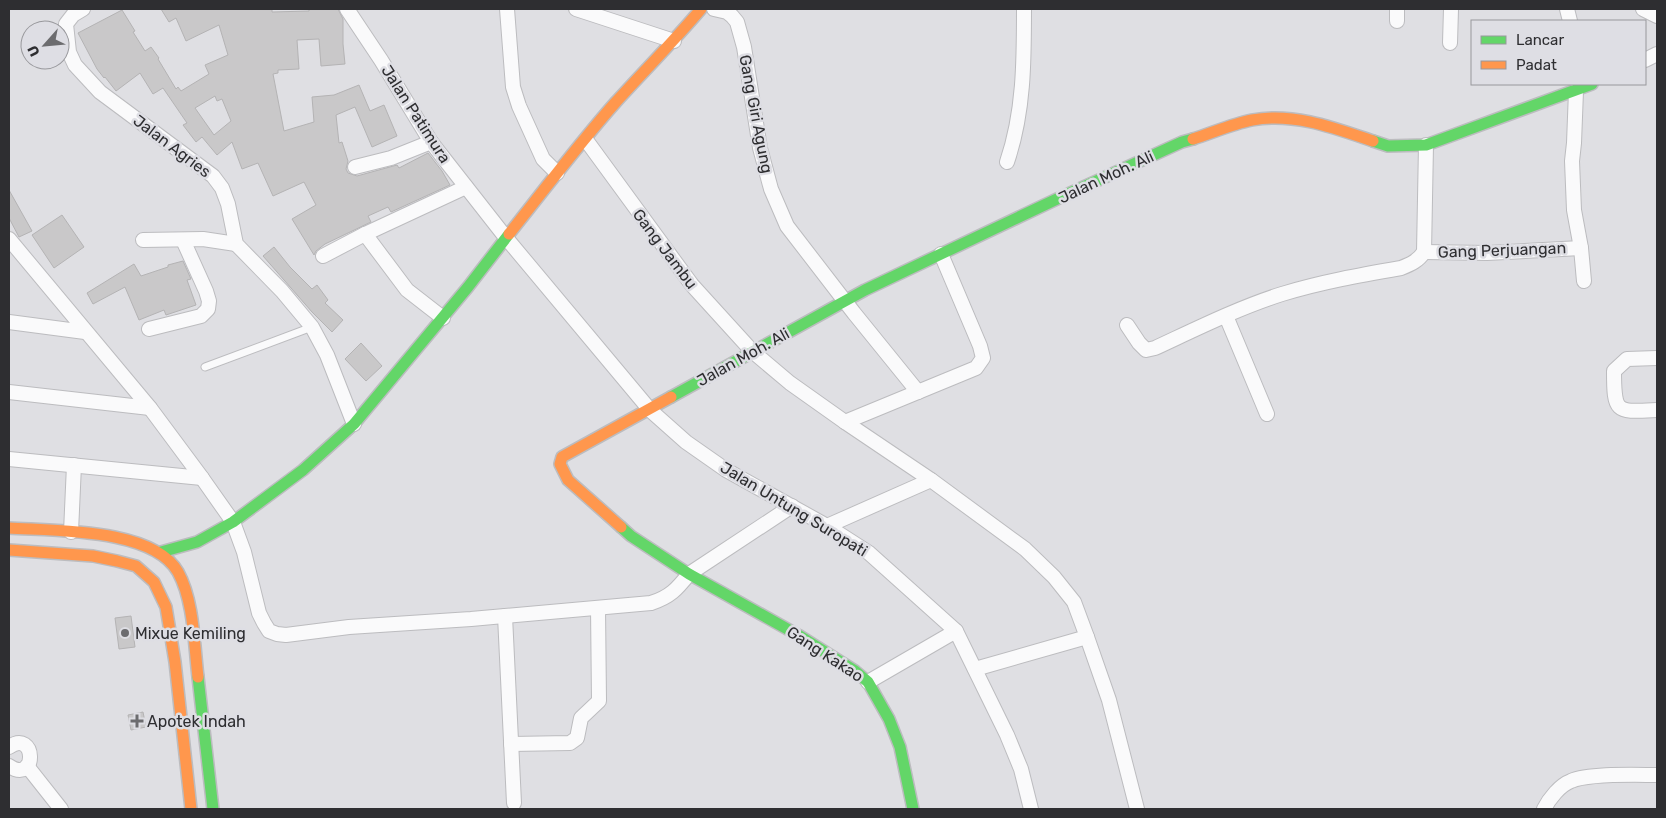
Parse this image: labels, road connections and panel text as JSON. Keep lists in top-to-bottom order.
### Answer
{
  "streets": {
    "street": [
      "Jalan Patimura",
      "Gang Giri Agung",
      "Jalan Agries",
      "Jalan Moh. Ali",
      "Gang Jambu",
      "Gang Perjuangan",
      "Jalan Untung Suropati",
      "Gang Kakao"
    ]
  },
  "crossings": [
    ["Jalan Patimura", "Jalan Untung Suropati"],
    ["Gang Giri Agung", "Jalan Moh. Ali"],
    ["Jalan Moh. Ali", "Gang Jambu"],
    ["Jalan Moh. Ali", "Jalan Untung Suropati"],
    ["Jalan Moh. Ali", "Gang Kakao"]
  ],
  "places": {
    "other": ["Mixue Kemiling"],
    "health": ["Apotek Indah"]
  },
  "legend": ["Lancar", "Padat"],
  "north": "bottom left"
}
